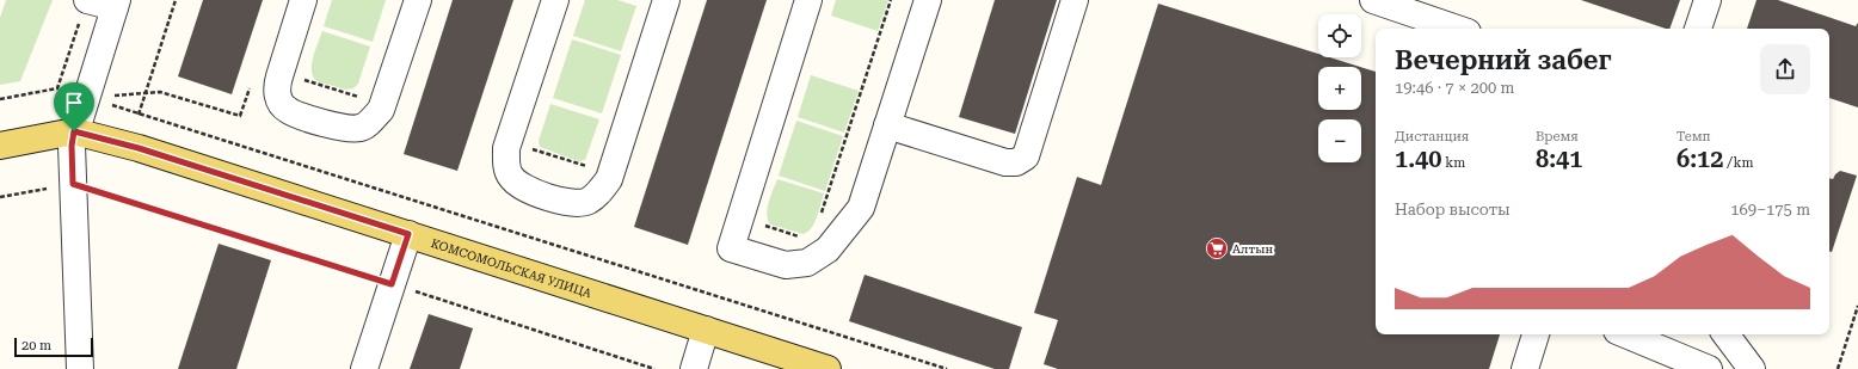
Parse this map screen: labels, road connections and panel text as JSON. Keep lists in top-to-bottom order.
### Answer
{
  "streets": {
    "main road": ["КОМСОМОЛЬСКАЯ УЛИЦА"]
  },
  "places": {
    "supermarket": ["Алтын"]
  },
  "scale_bar": "20 m",
  "page": {
    "map_buttons": ["+", "−"],
    "heading": ["Вечерний забег", "19:46 · 7 × 200 m"],
    "stats": [
      ["Дистанция", "1.40 km"],
      ["Время", "8:41"],
      ["Темп", "6:12 /km"]
    ],
    "chart": ["Набор высоты", "169–175 m"],
    "scale": "20 m"
  }
}
